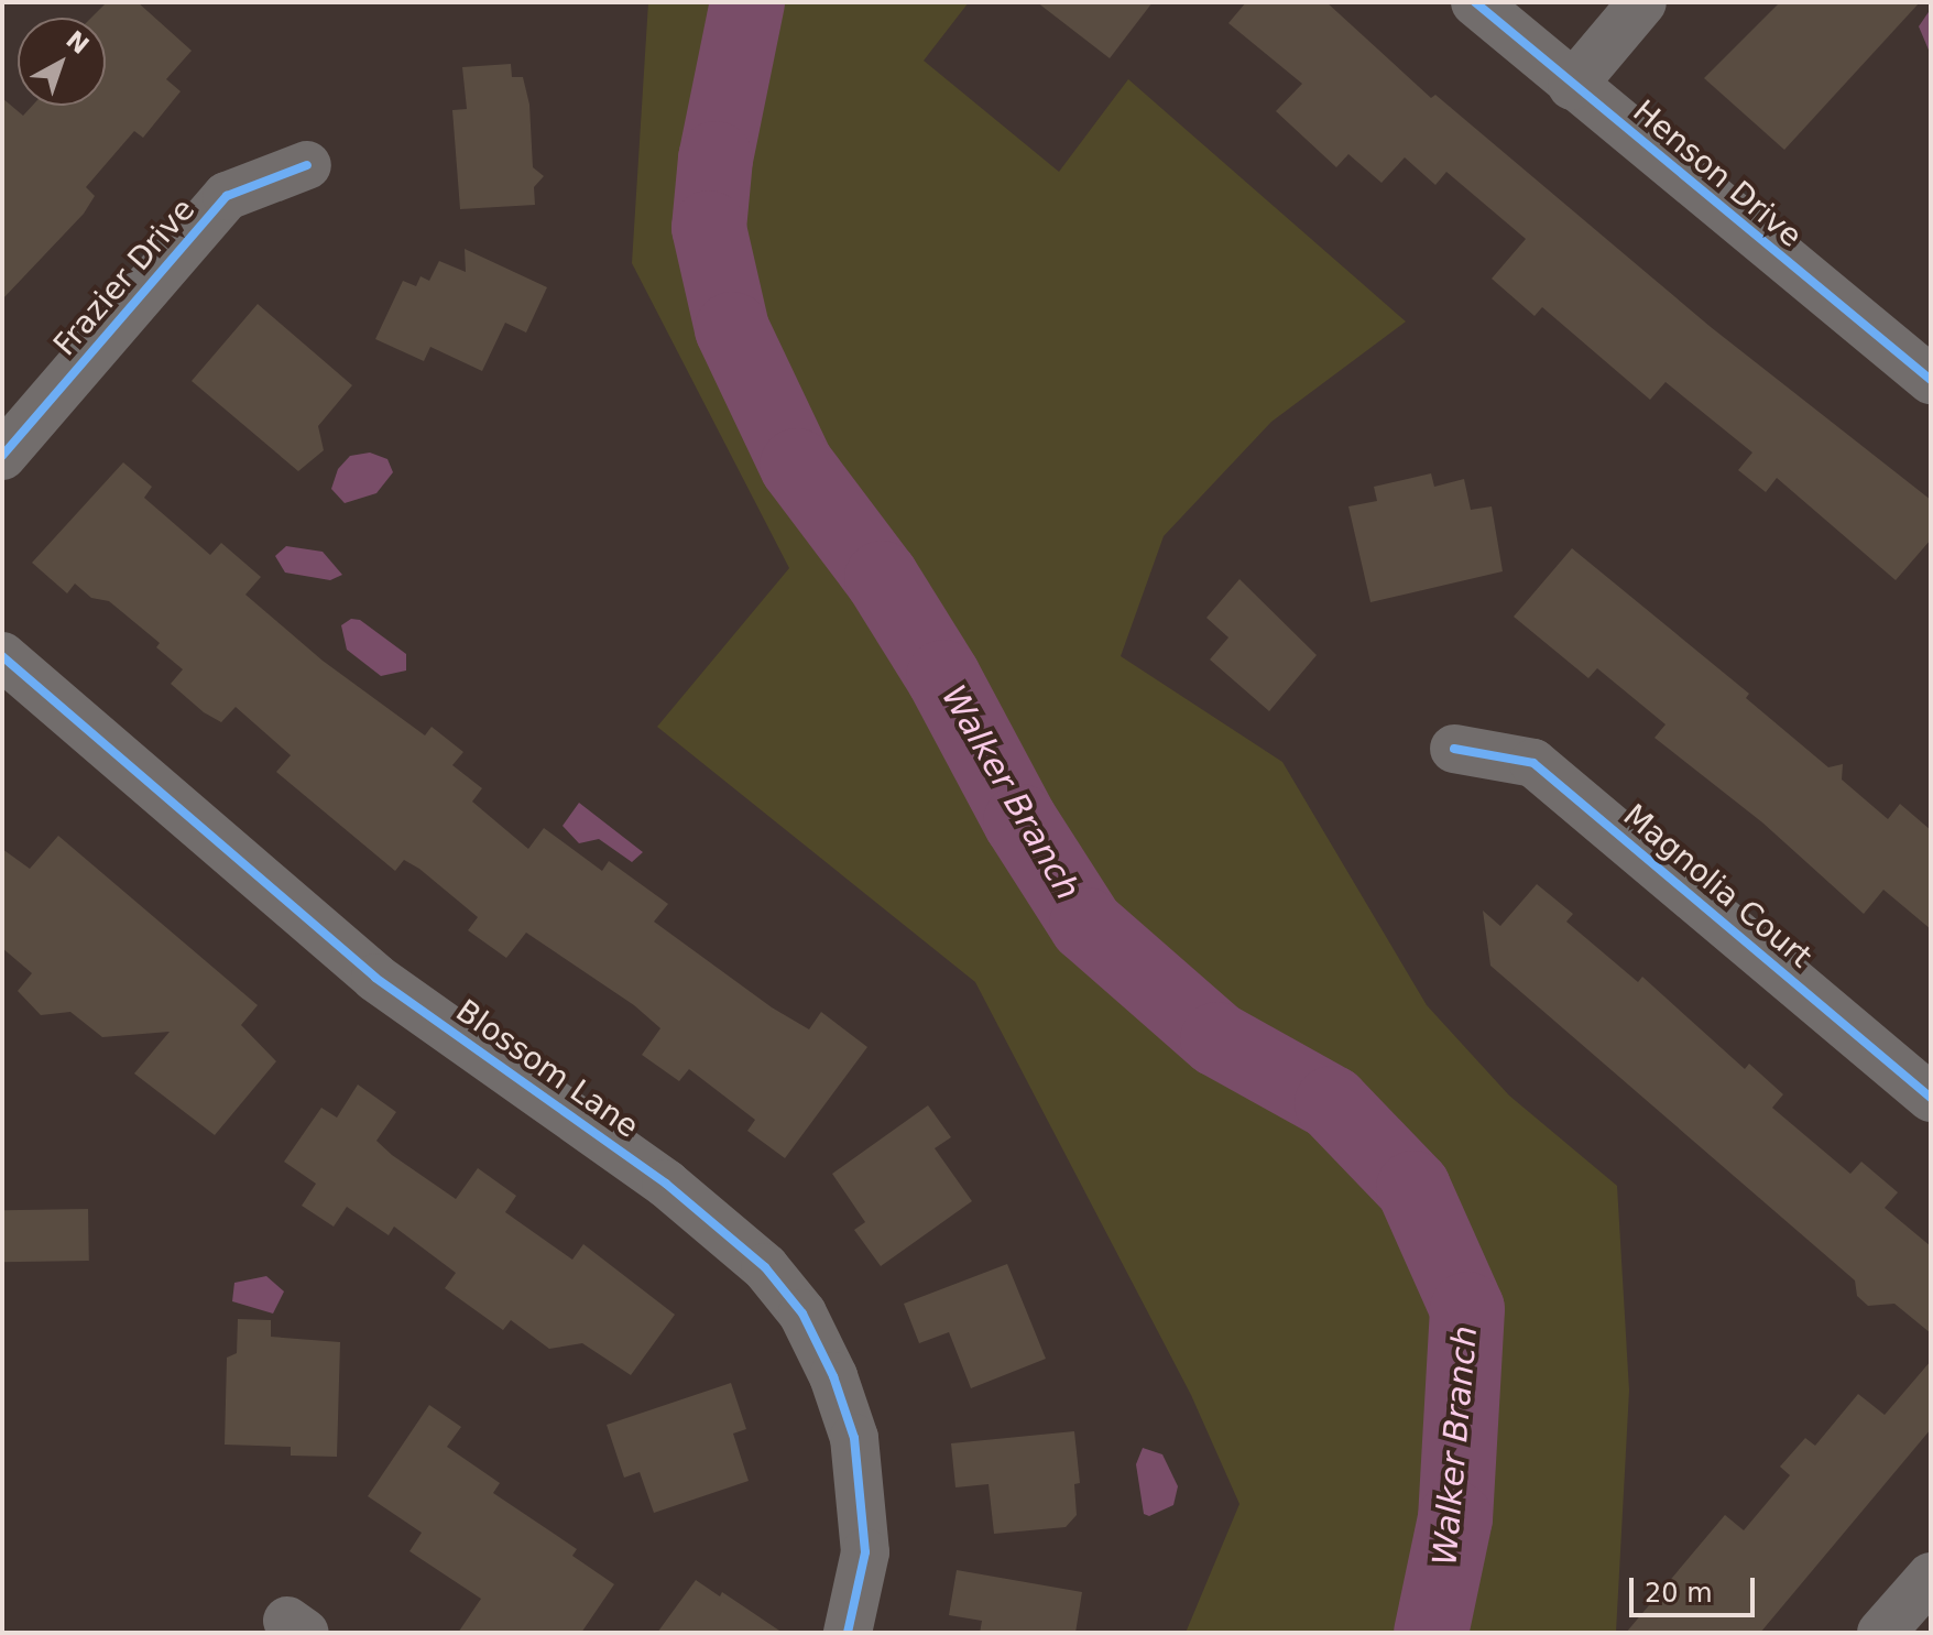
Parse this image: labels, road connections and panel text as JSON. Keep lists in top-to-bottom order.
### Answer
{
  "streets": {
    "street": [
      "Henson Drive",
      "Frazier Drive",
      "Magnolia Court",
      "Blossom Lane"
    ]
  },
  "water": ["Walker Branch"],
  "scale_bar": "20 m",
  "north": "top right"
}
